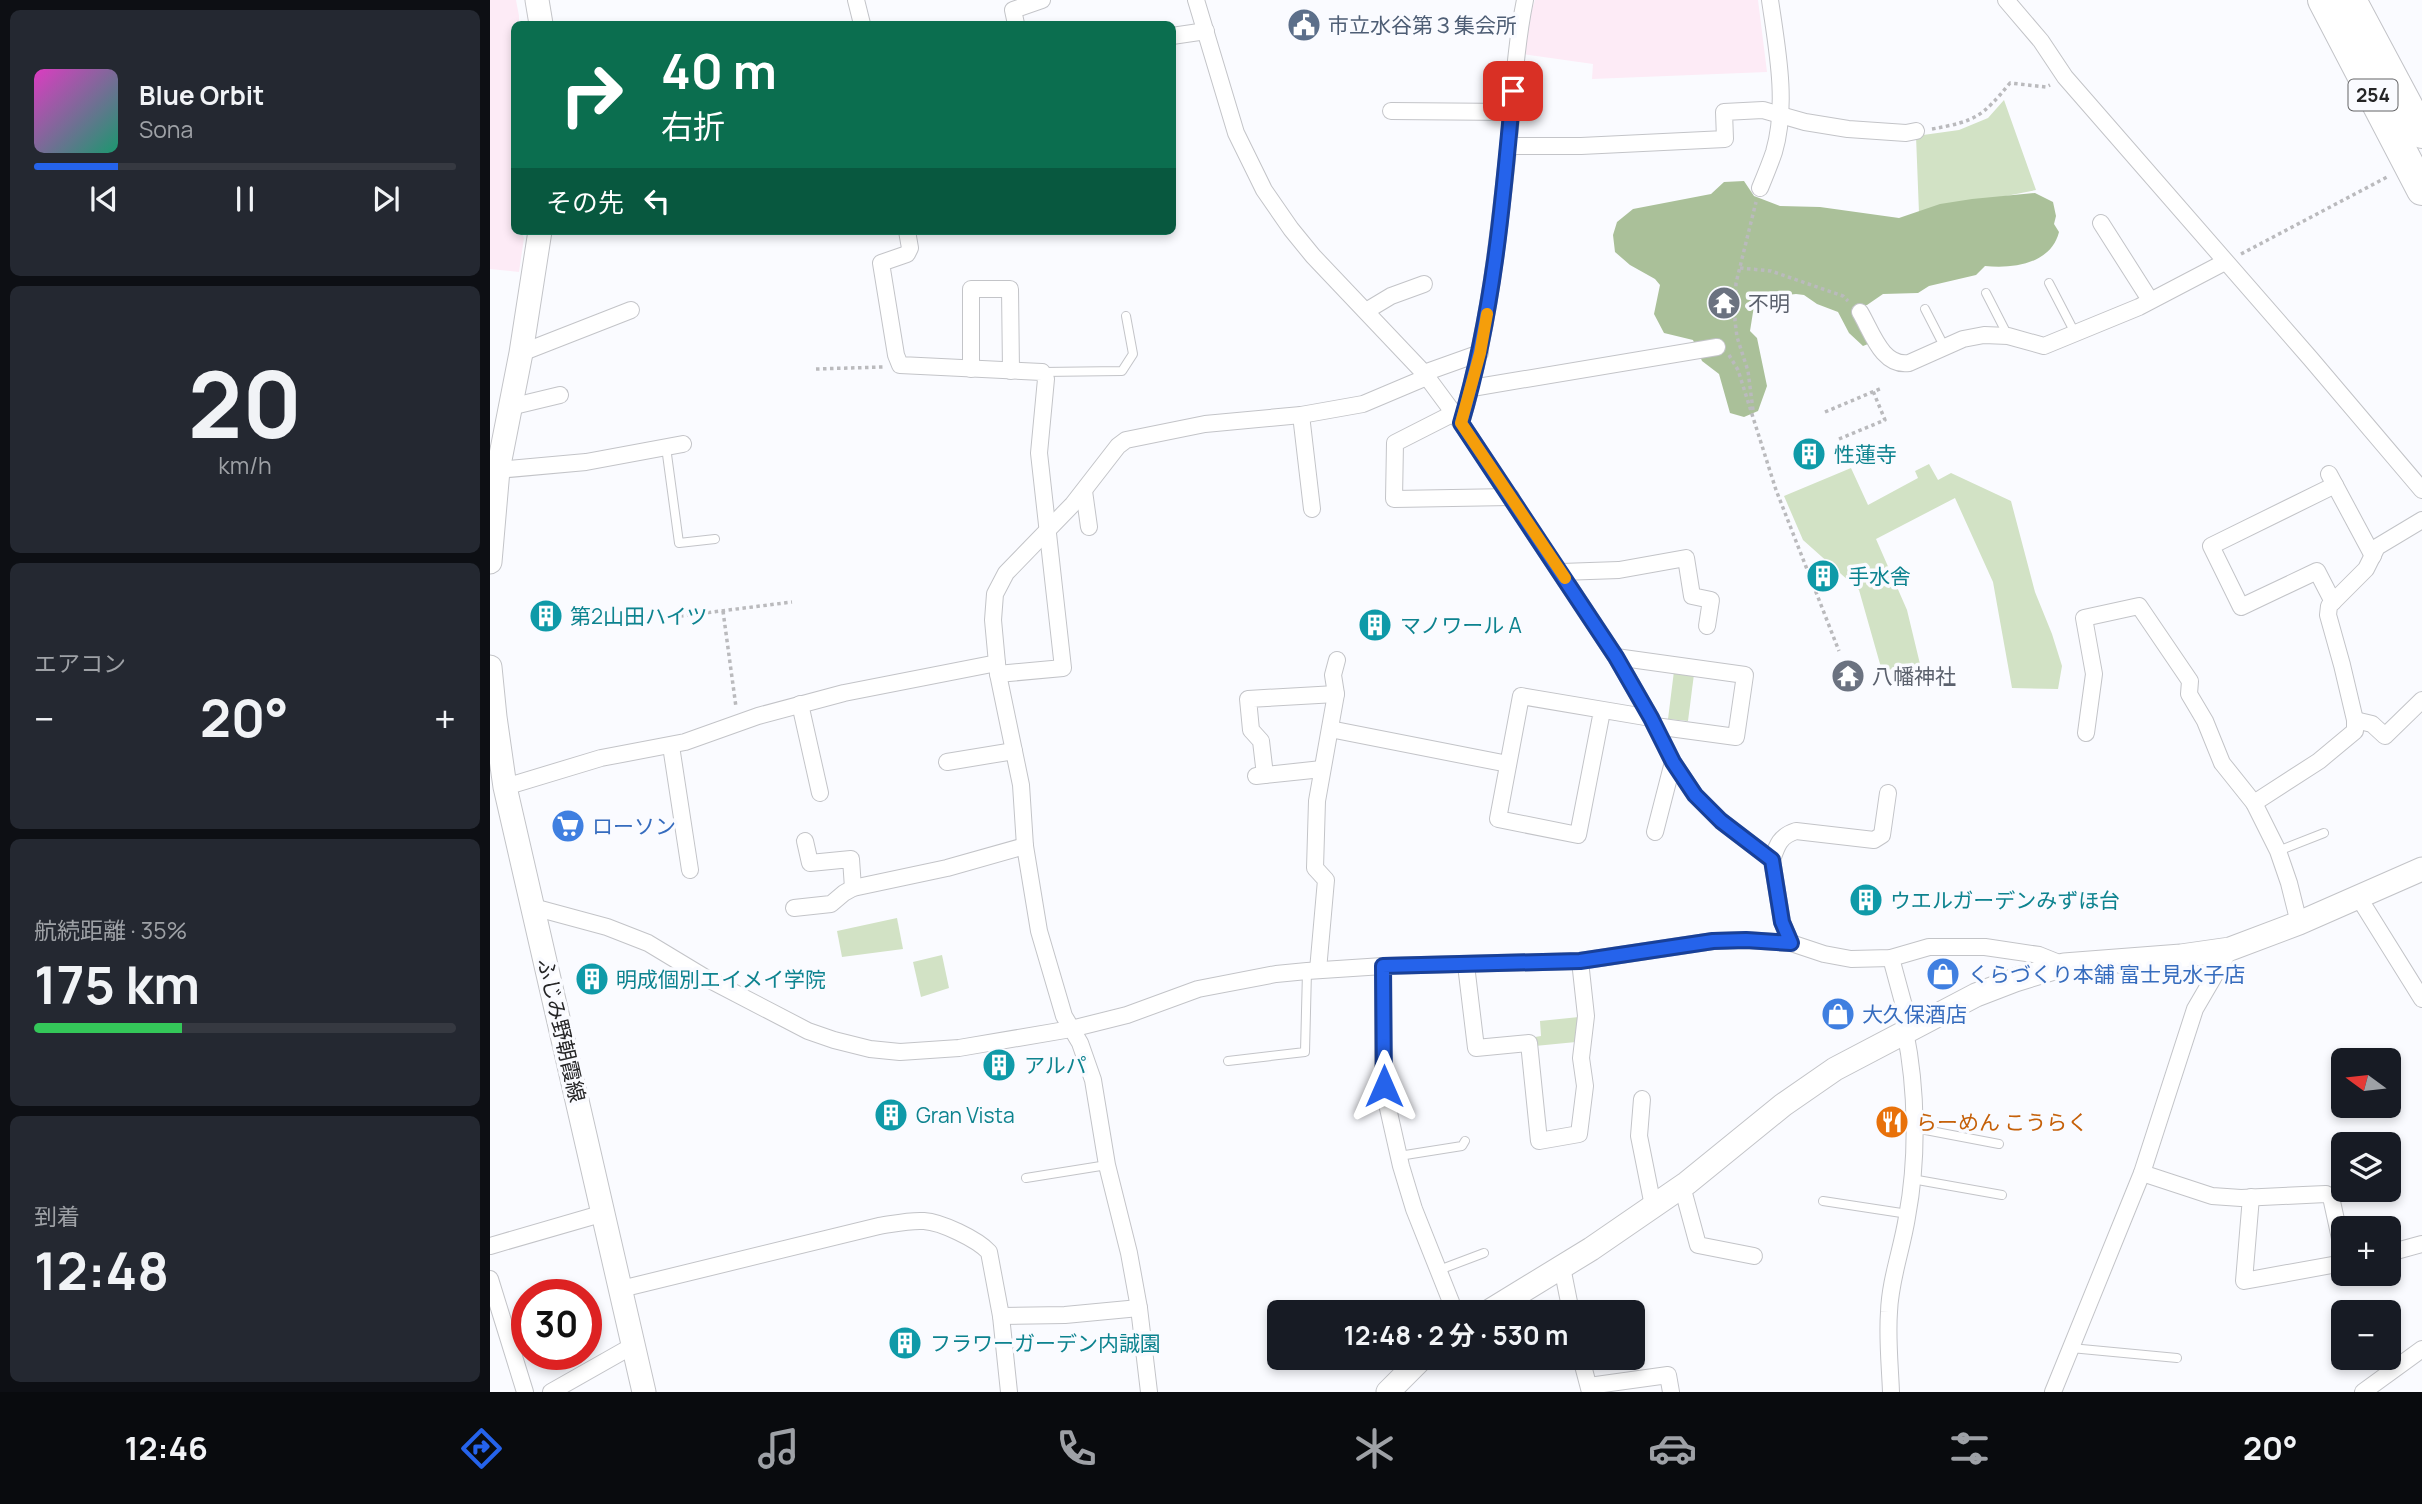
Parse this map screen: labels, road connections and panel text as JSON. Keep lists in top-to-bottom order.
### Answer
{
  "streets": {
    "highway": ["254"],
    "main road": ["ふじみ野朝霞線"]
  },
  "places": {
    "public building": ["市立水谷第３集会所"],
    "temple": ["不明", "八幡神社"],
    "building": [
      "性蓮寺",
      "手水舎",
      "第2山田ハイツ",
      "マノワール A",
      "ウエルガーデンみずほ台",
      "明成個別エイメイ学院",
      "アルパ",
      "Gran Vista",
      "フラワーガーデン内誠園"
    ],
    "supermarket": ["ローソン"],
    "shop": ["くらづくり本舗 富士見水子店", "大久保酒店"],
    "restaurant": ["らーめん こうらく"]
  },
  "north": "left",
  "page": {
    "turn": ["40 m", "右折"],
    "song": ["Blue Orbit", "Sona"],
    "then": "その先",
    "tile": [
      ["20", "km/h"],
      "エアコン",
      ["航続距離 · 35%", "175 km"],
      ["到着", "12:48"]
    ],
    "heat": ["−", "20°", "+"],
    "map_buttons": ["+", "−"],
    "limit": "30",
    "trip": "12:48 · 2 分 · 530 m",
    "tabs": ["12:46", "20°"]
  }
}
